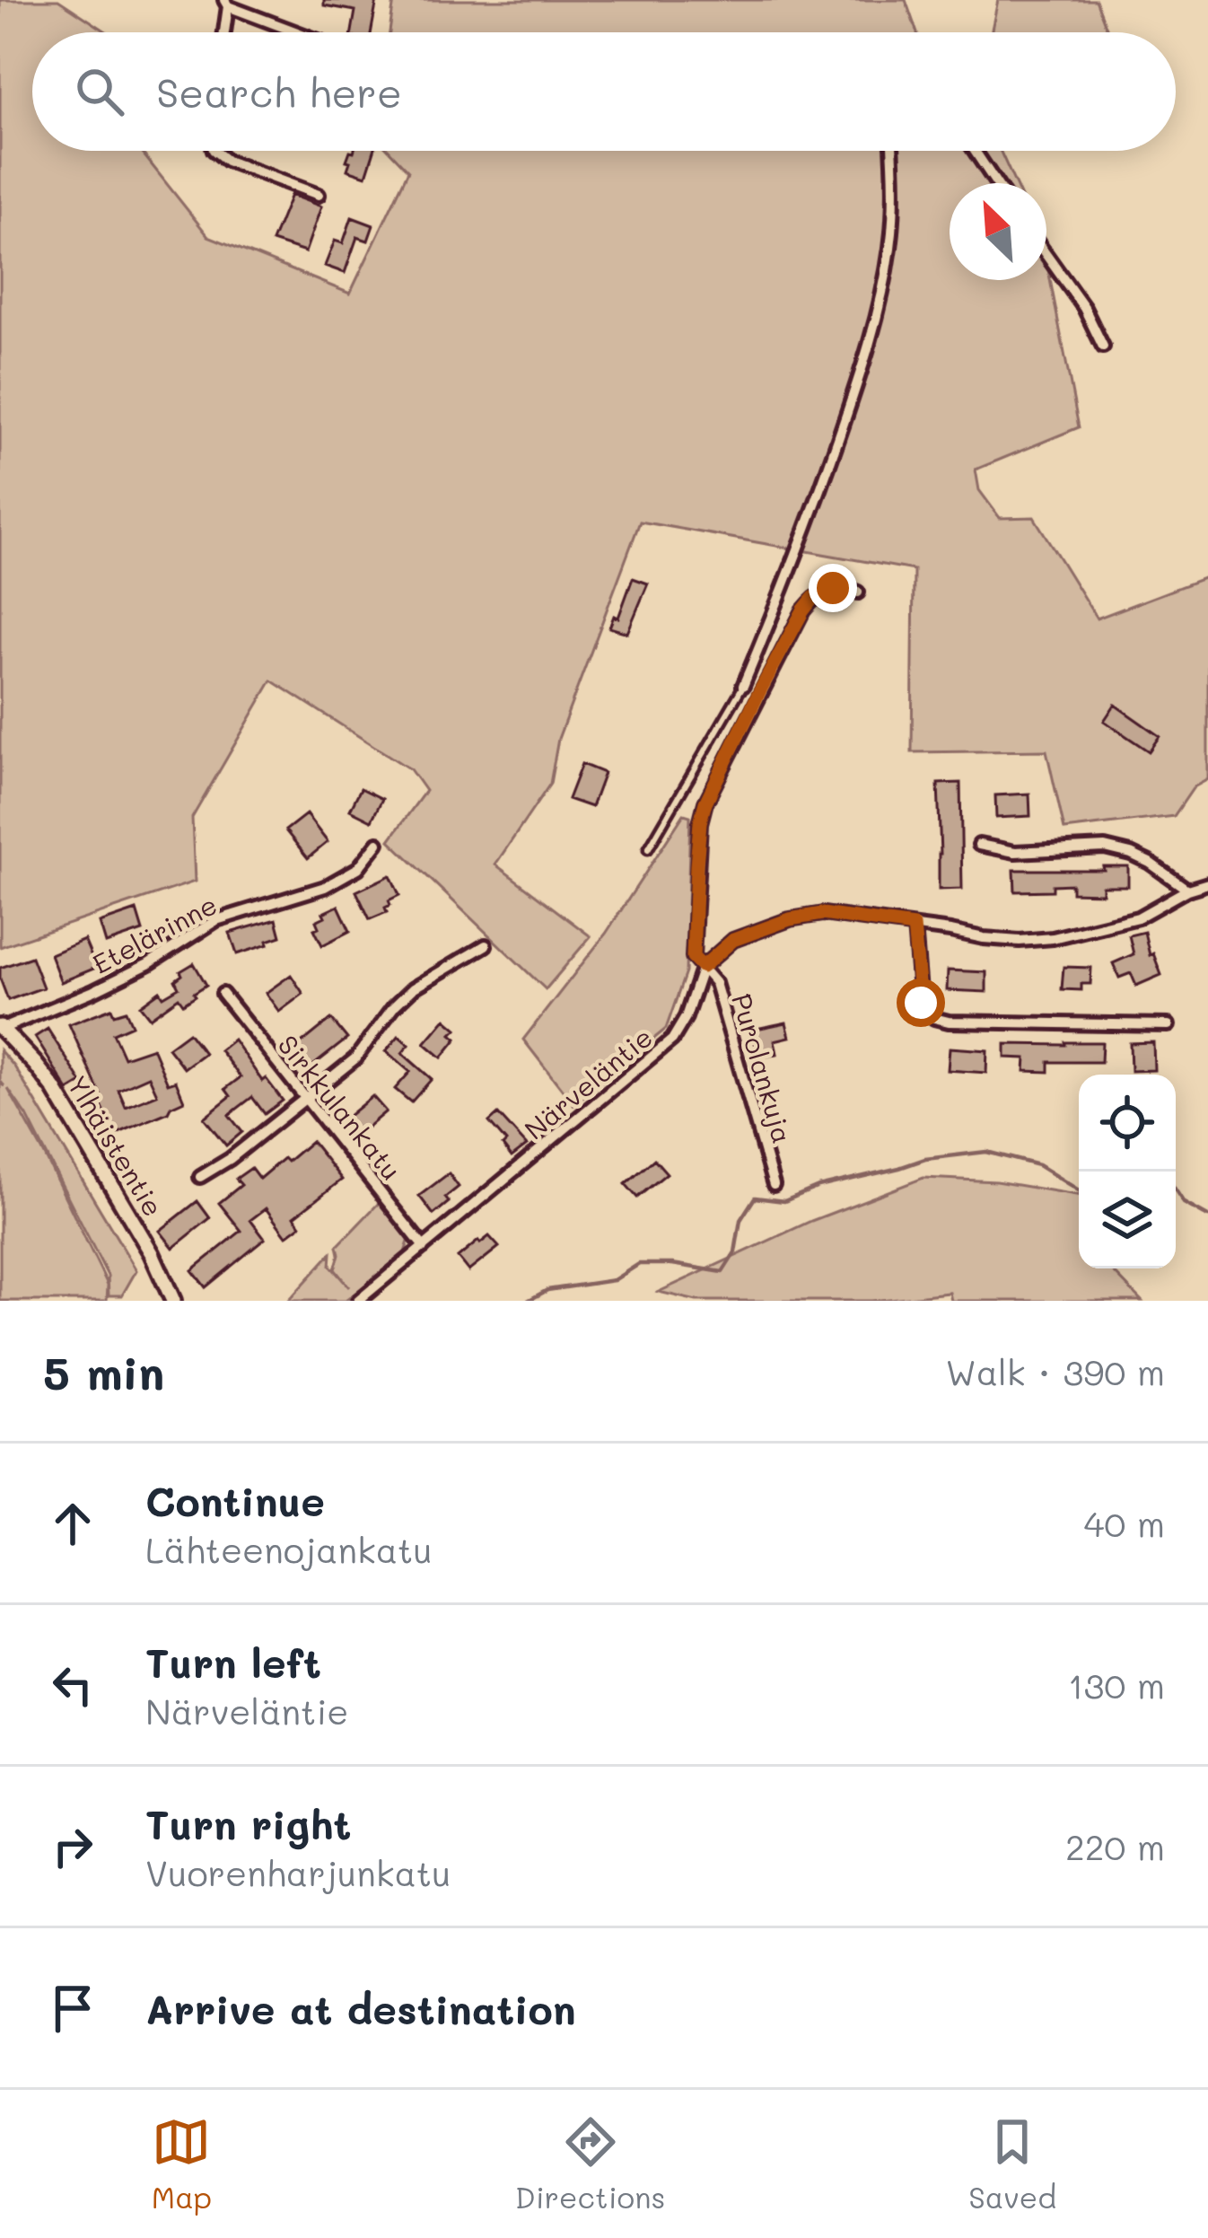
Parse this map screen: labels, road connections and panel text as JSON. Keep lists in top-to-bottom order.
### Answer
{
  "streets": {
    "street": [
      "Etelärinne",
      "Purolankuja",
      "Närveläntie",
      "Sirkkulankatu",
      "Ylhäistentie"
    ]
  },
  "crossings": [
    ["Etelärinne", "Ylhäistentie"],
    ["Purolankuja", "Närveläntie"],
    ["Närveläntie", "Sirkkulankatu"]
  ],
  "north": "top left",
  "page": {
    "search": "Search here",
    "heading": ["5 min", "Walk · 390 m"],
    "list": [
      ["Continue", "Lähteenojankatu", "40 m"],
      ["Turn left", "Närveläntie", "130 m"],
      ["Turn right", "Vuorenharjunkatu", "220 m"],
      "Arrive at destination"
    ],
    "nav": ["Map", "Directions", "Saved"]
  }
}
